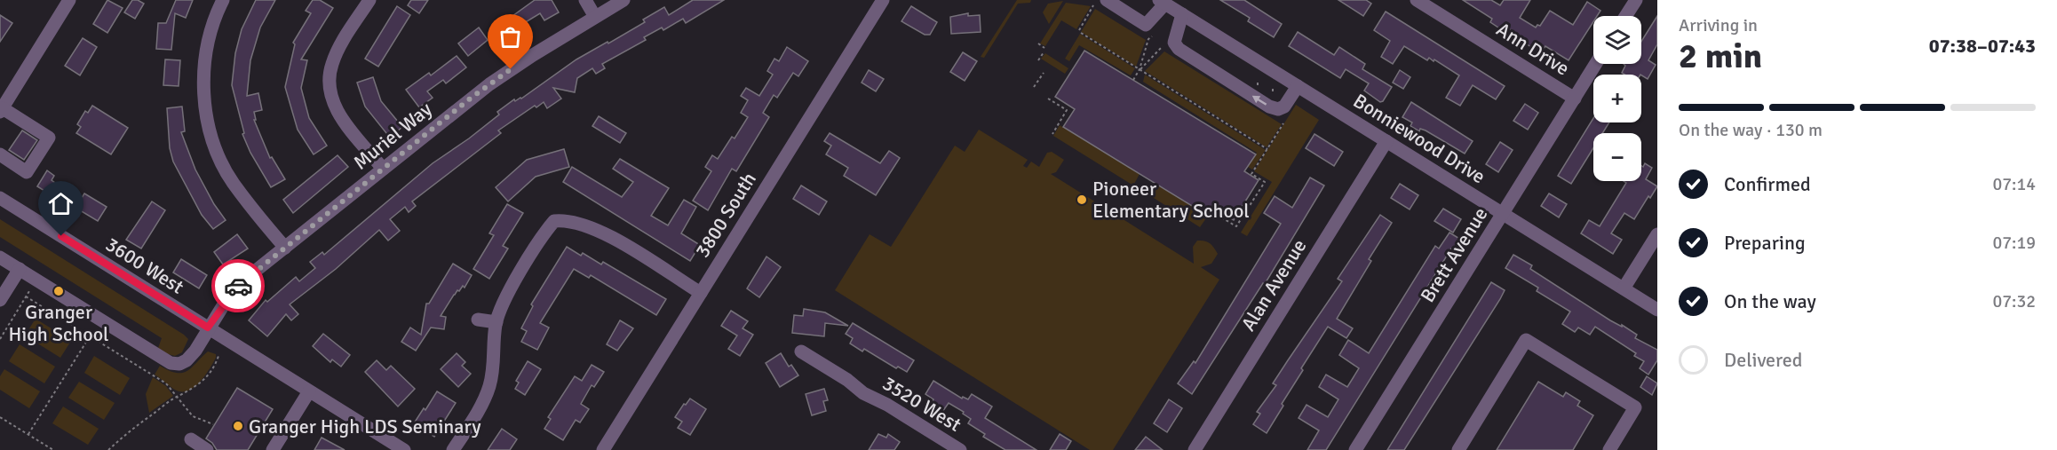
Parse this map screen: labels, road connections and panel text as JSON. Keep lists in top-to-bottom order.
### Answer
{
  "streets": {
    "street": [
      "Ann Drive",
      "Muriel Way",
      "Bonniewood Drive",
      "3800 South",
      "Brett Avenue",
      "3600 West",
      "Alan Avenue",
      "3520 West"
    ]
  },
  "crossings": [
    ["Ann Drive", "Brett Avenue"],
    ["Muriel Way", "3600 West"],
    ["Bonniewood Drive", "Brett Avenue"],
    ["Bonniewood Drive", "Alan Avenue"]
  ],
  "places": ["Pioneer Elementary School", "Granger High School", "Granger High LDS Seminary"],
  "page": {
    "heading": ["2 min", "Arriving in", "07:38–07:43"],
    "map_buttons": ["+", "−"],
    "bar": "On the way · 130 m",
    "list": [
      ["Confirmed", "07:14"],
      ["Preparing", "07:19"],
      ["On the way", "07:32"],
      "Delivered"
    ]
  }
}
